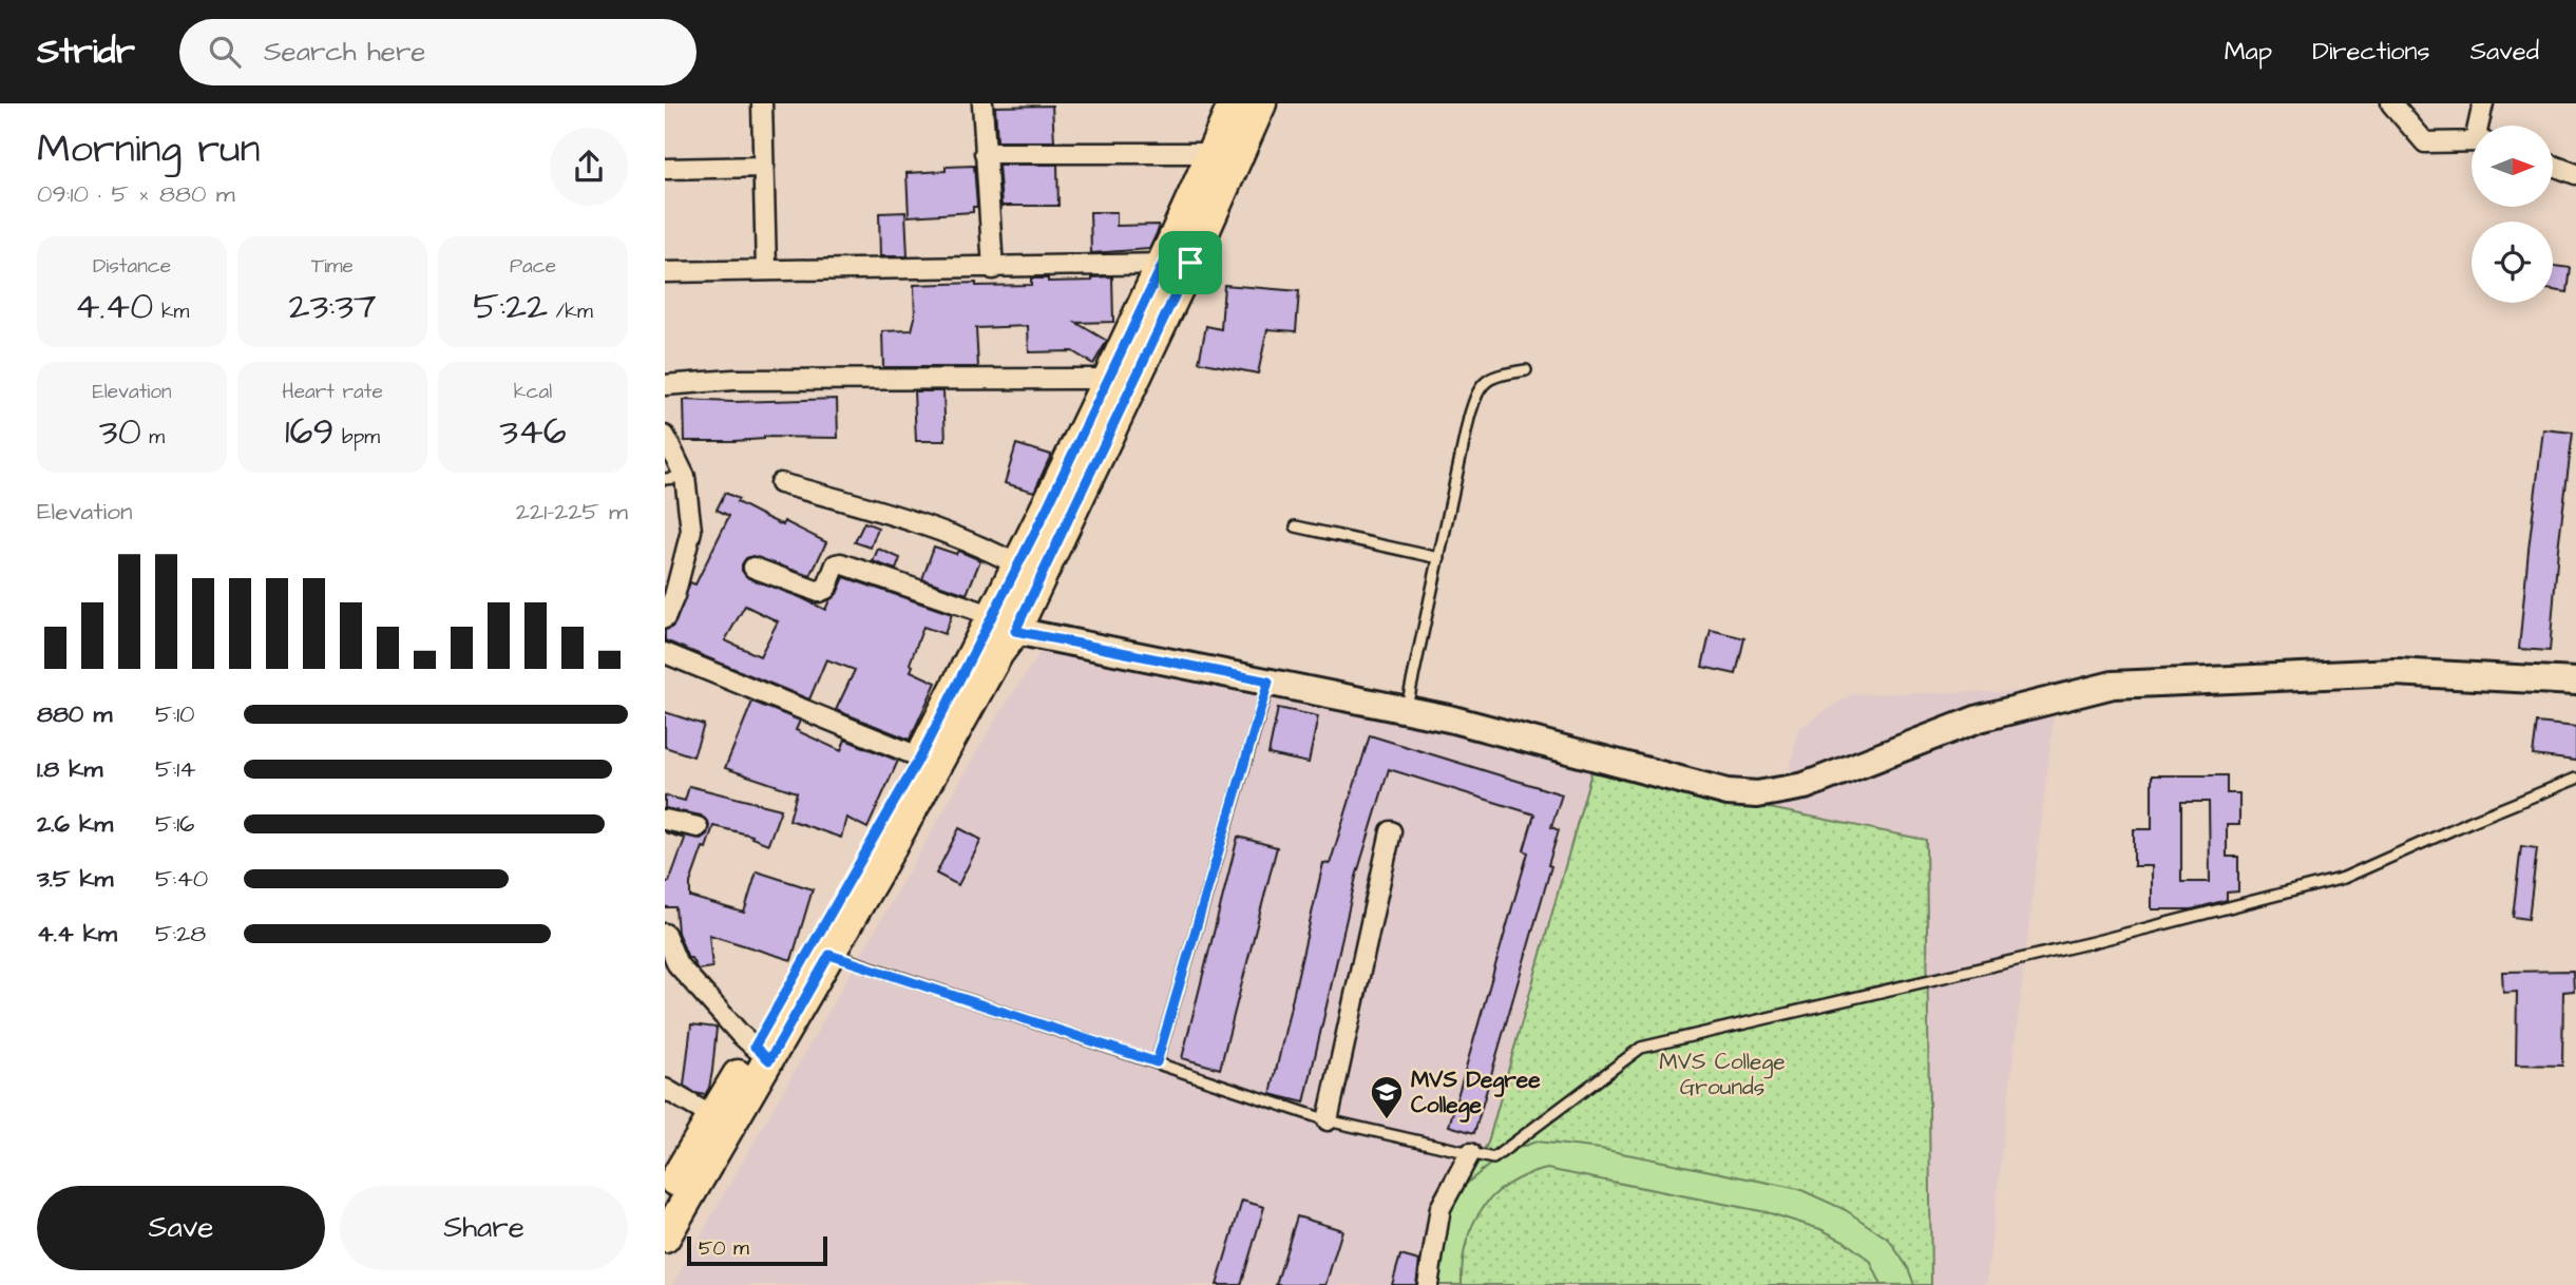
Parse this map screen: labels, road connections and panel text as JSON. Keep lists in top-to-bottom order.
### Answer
{
  "parks": ["MVS College Grounds"],
  "places": {
    "school or university": ["MVS Degree College"]
  },
  "scale_bar": "50 m",
  "north": "right",
  "page": {
    "header": "Stridr",
    "search": "Search here",
    "nav": ["Map", "Directions", "Saved"],
    "heading": ["Morning run", "09:10 · 5 × 880 m"],
    "stats": [
      ["Distance", "4.40 km"],
      ["Time", "23:37"],
      ["Pace", "5:22 /km"],
      ["Elevation", "30 m"],
      ["Heart rate", "169 bpm"],
      ["kcal", "346"]
    ],
    "chart": ["Elevation", "221–225 m"],
    "list": [
      {
        "name": "880 m",
        "note": "5:10"
      },
      {
        "name": "1.8 km",
        "note": "5:14"
      },
      {
        "name": "2.6 km",
        "note": "5:16"
      },
      {
        "name": "3.5 km",
        "note": "5:40"
      },
      {
        "name": "4.4 km",
        "note": "5:28"
      }
    ],
    "buttons": ["Save", "Share"],
    "scale": "50 m"
  }
}
